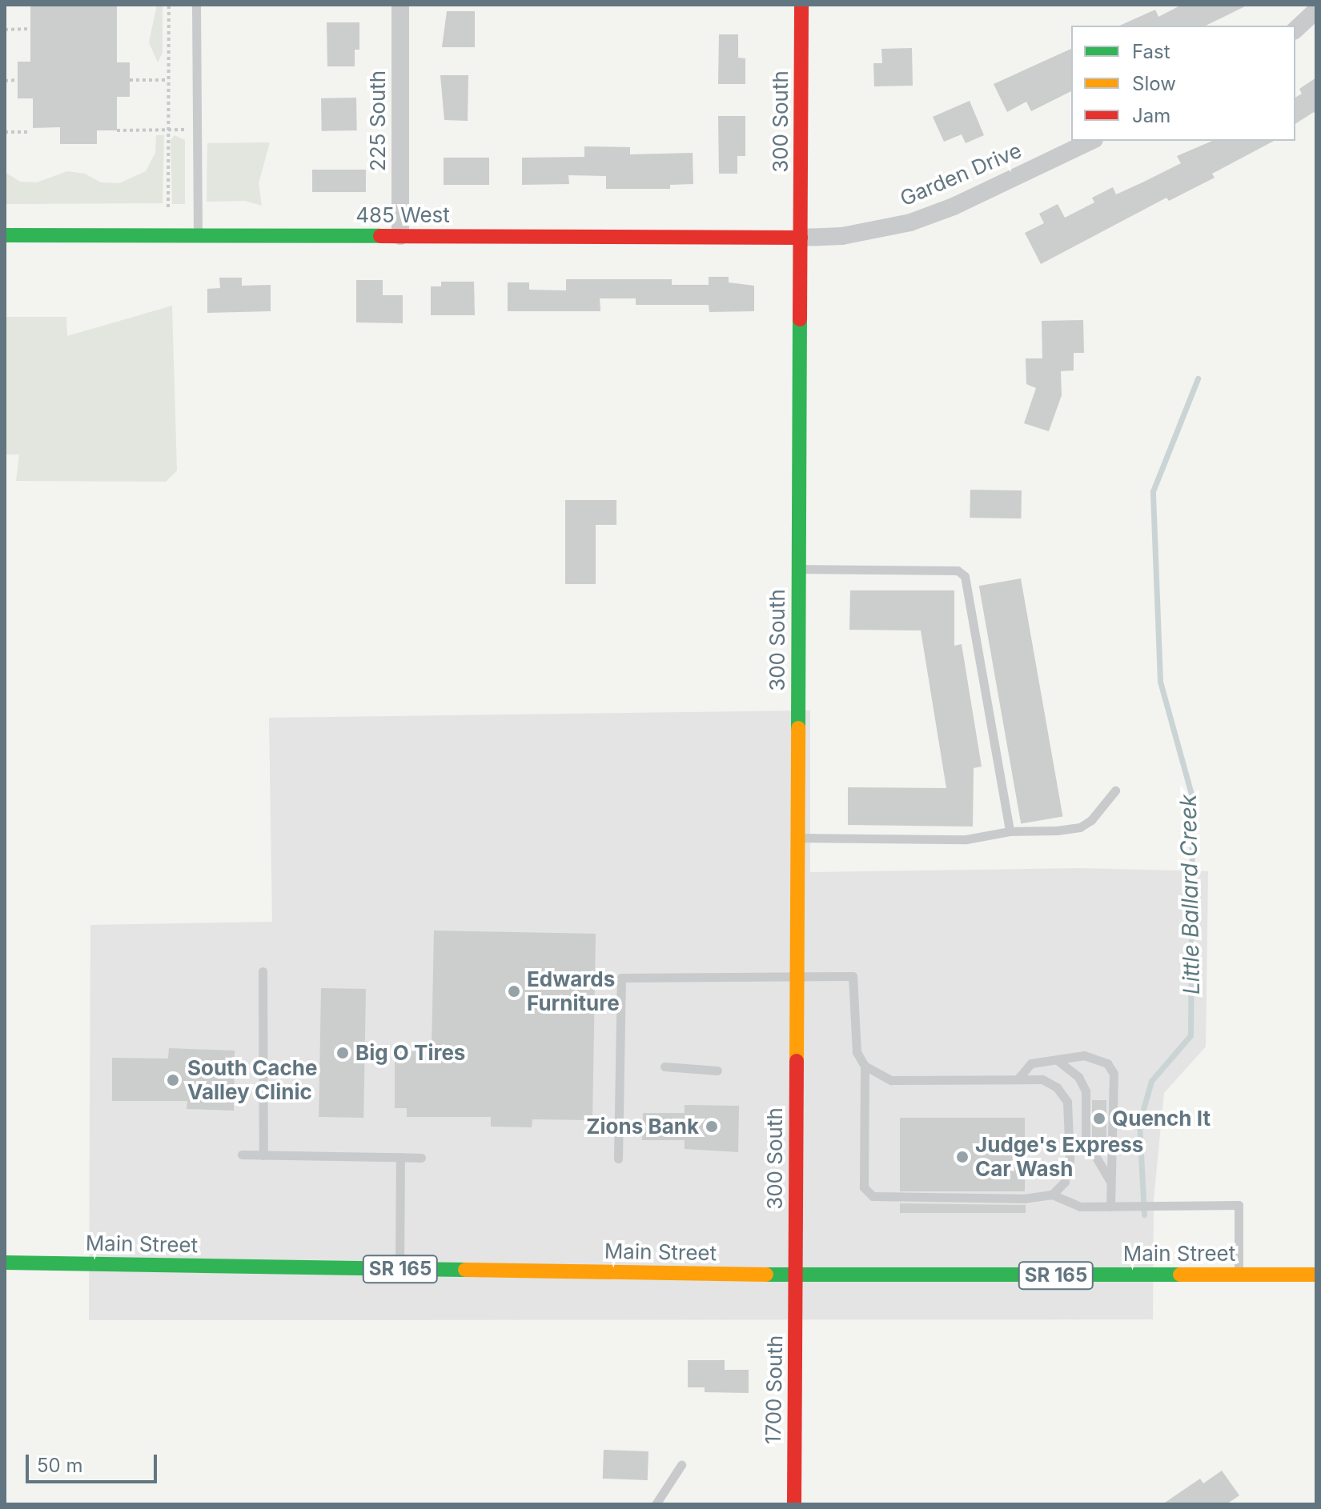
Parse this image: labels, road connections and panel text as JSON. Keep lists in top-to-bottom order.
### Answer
{
  "streets": {
    "street": [
      "225 South",
      "300 South",
      "Garden Drive",
      "485 West",
      "Main Street",
      "SR 165",
      "1700 South"
    ]
  },
  "crossings": [
    ["225 South", "485 West"],
    ["300 South", "Garden Drive"],
    ["300 South", "485 West"],
    ["300 South", "Main Street"],
    ["300 South", "1700 South"],
    ["Garden Drive", "485 West"],
    ["Main Street", "1700 South"]
  ],
  "water": ["Little Ballard Creek"],
  "places": [
    "Edwards Furniture",
    "Big O Tires",
    "South Cache Valley Clinic",
    "Quench It",
    "Zions Bank",
    "Judge's Express Car Wash"
  ],
  "legend": ["Fast", "Slow", "Jam"],
  "scale_bar": "50 m"
}
